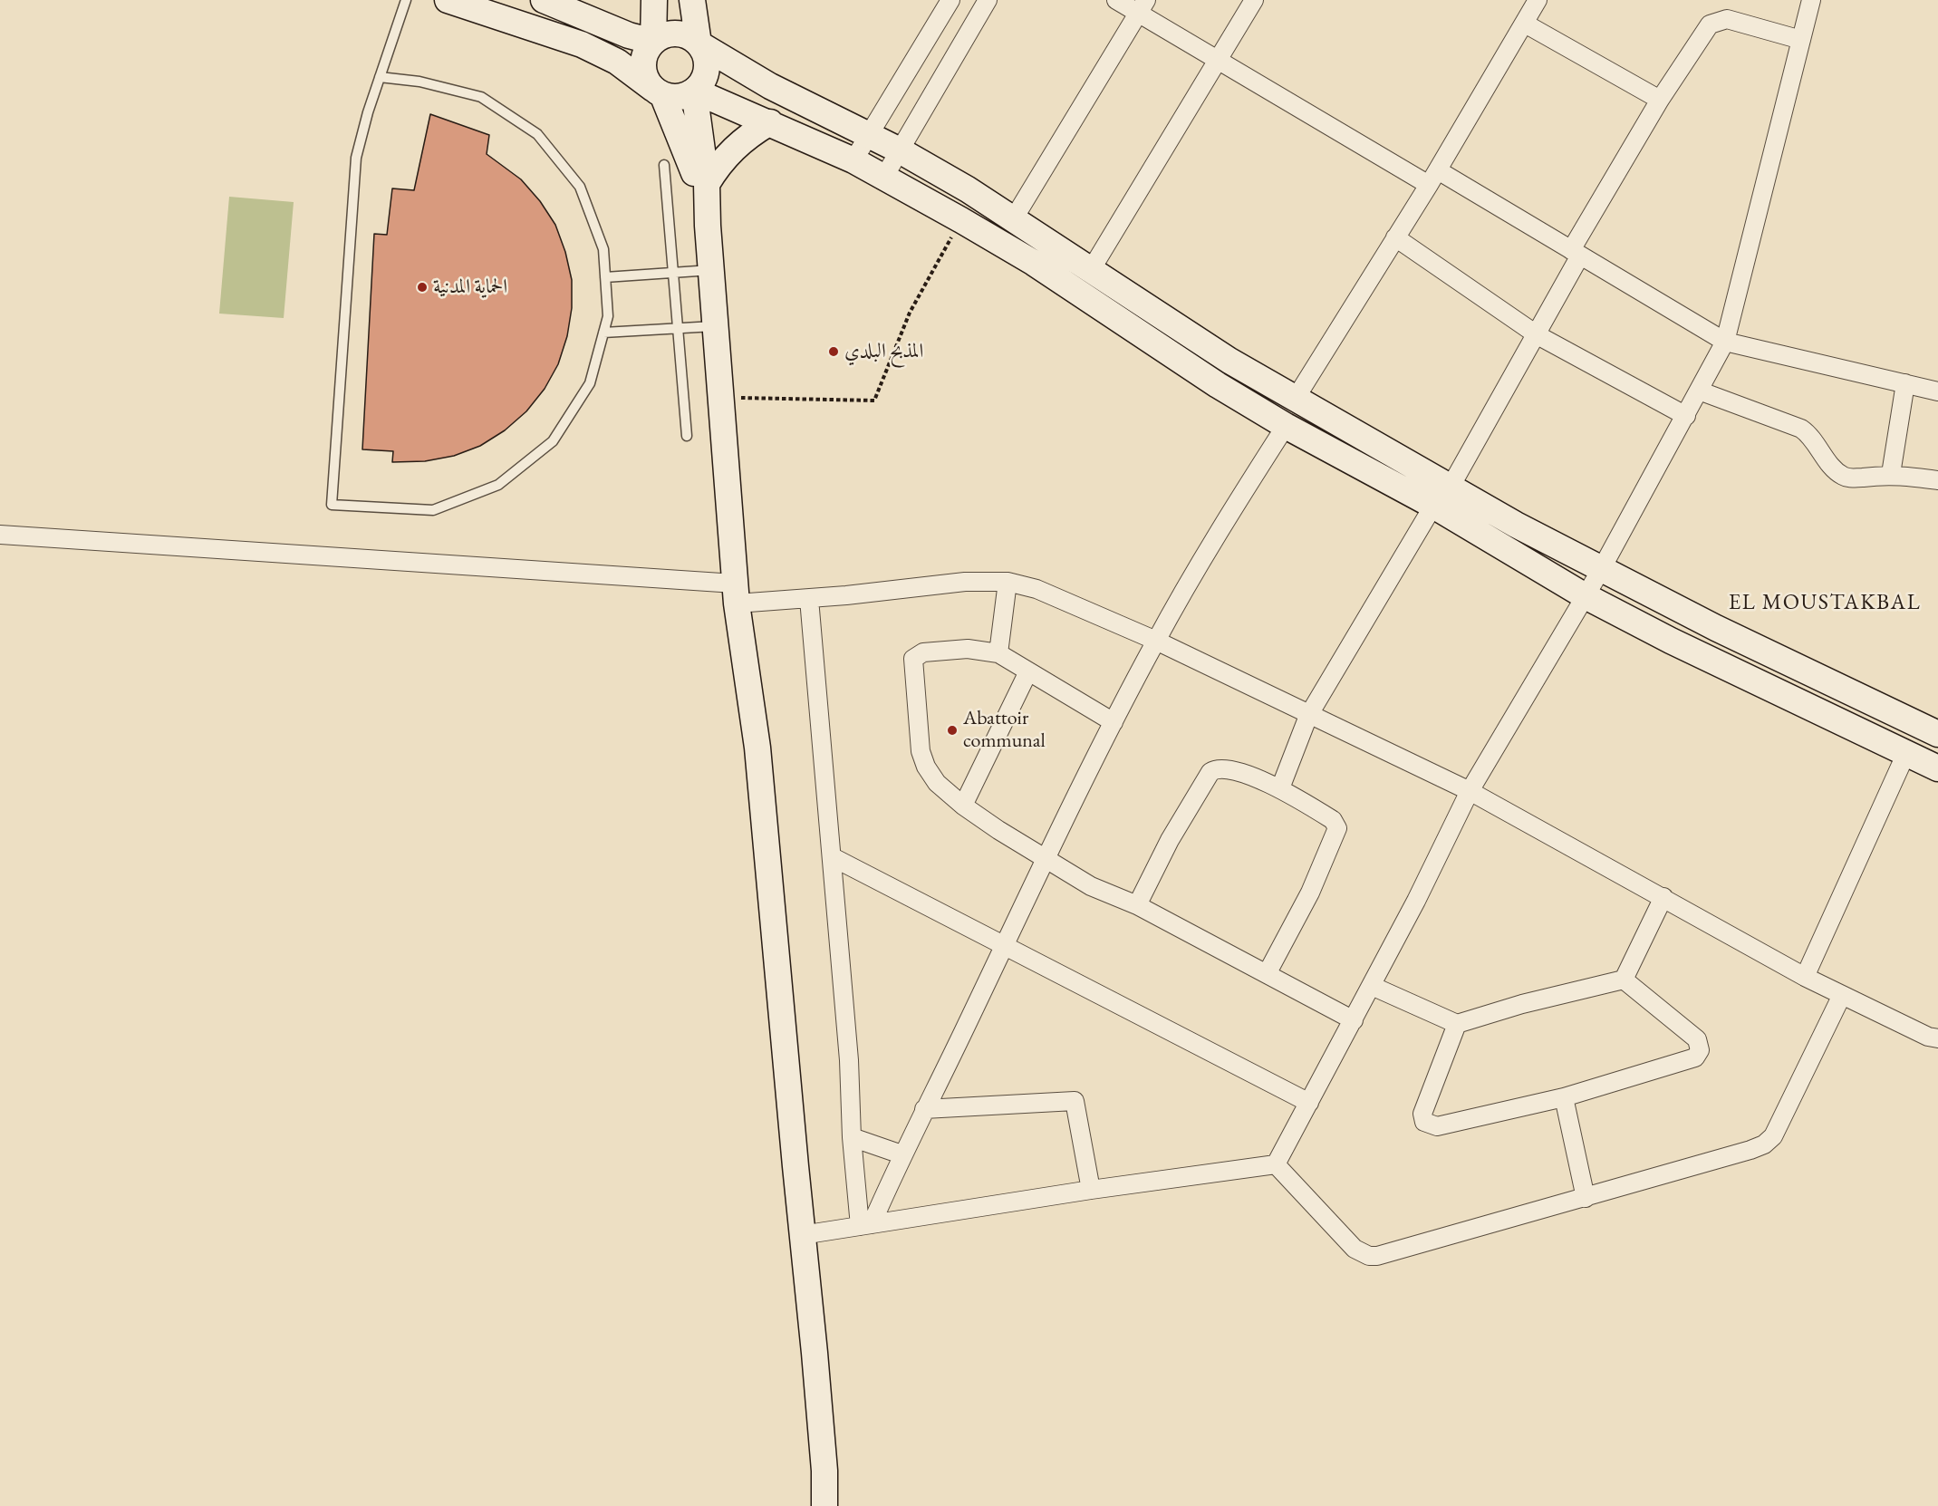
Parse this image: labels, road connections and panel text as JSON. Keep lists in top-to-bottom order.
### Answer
{
  "districts": ["EL MOUSTAKBAL"],
  "places": ["الحماية المدنية", "المذبح البلدي", "Abattoir communal"]
}
